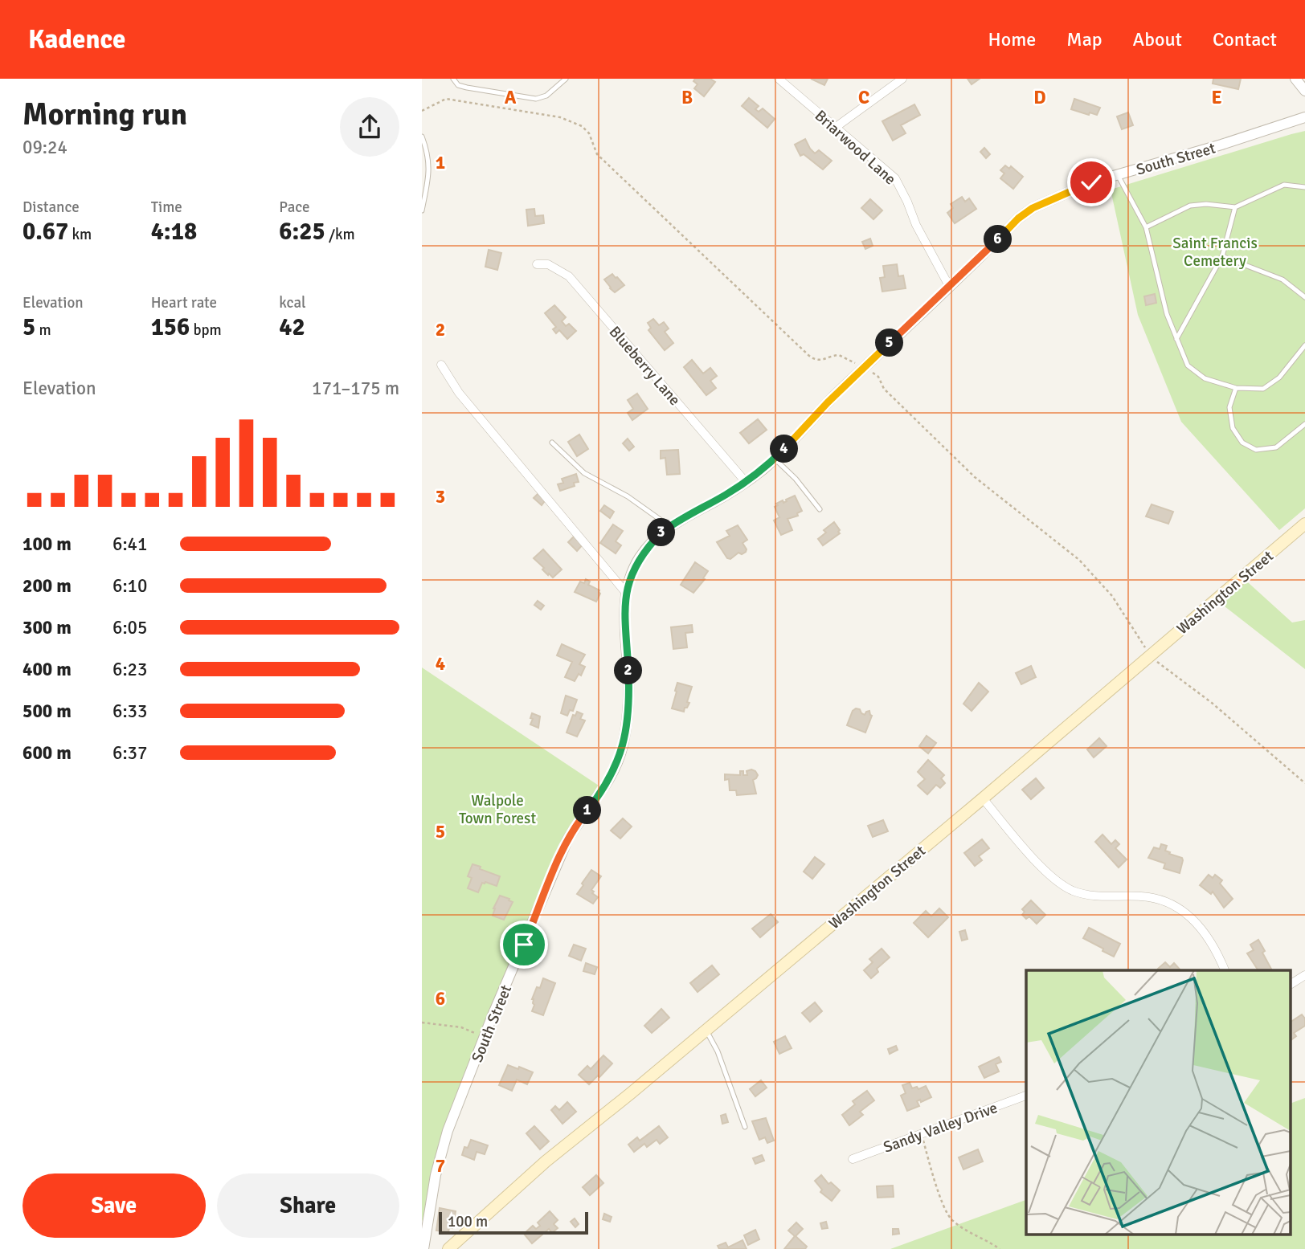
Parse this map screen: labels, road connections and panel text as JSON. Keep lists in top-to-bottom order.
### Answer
{
  "streets": {
    "main road": ["Washington Street"],
    "street": [
      "Briarwood Lane",
      "South Street",
      "Blueberry Lane",
      "Sandy Valley Drive"
    ]
  },
  "crossings": [
    ["Briarwood Lane", "South Street"],
    ["South Street", "Blueberry Lane"]
  ],
  "parks": ["Saint Francis Cemetery", "Walpole Town Forest"],
  "scale_bar": "100 m",
  "page": {
    "header": "Kadence",
    "nav": [
      "Home",
      "Map",
      "About",
      "Contact"
    ],
    "heading": ["Morning run", "09:24"],
    "stats": [
      ["Distance", "0.67 km"],
      ["Time", "4:18"],
      ["Pace", "6:25 /km"],
      ["Elevation", "5 m"],
      ["Heart rate", "156 bpm"],
      ["kcal", "42"]
    ],
    "pins": [
      "6",
      "5",
      "4",
      "3",
      "2",
      "1"
    ],
    "chart": ["Elevation", "171–175 m"],
    "list": [
      {
        "name": "100 m",
        "note": "6:41"
      },
      {
        "name": "200 m",
        "note": "6:10"
      },
      {
        "name": "300 m",
        "note": "6:05"
      },
      {
        "name": "400 m",
        "note": "6:23"
      },
      {
        "name": "500 m",
        "note": "6:33"
      },
      {
        "name": "600 m",
        "note": "6:37"
      }
    ],
    "buttons": ["Save", "Share"],
    "scale": "100 m"
  },
  "grid": {
    "columns": [
      "A",
      "B",
      "C",
      "D",
      "E"
    ],
    "rows": [
      "1",
      "2",
      "3",
      "4",
      "5",
      "6",
      "7"
    ]
  }
}
